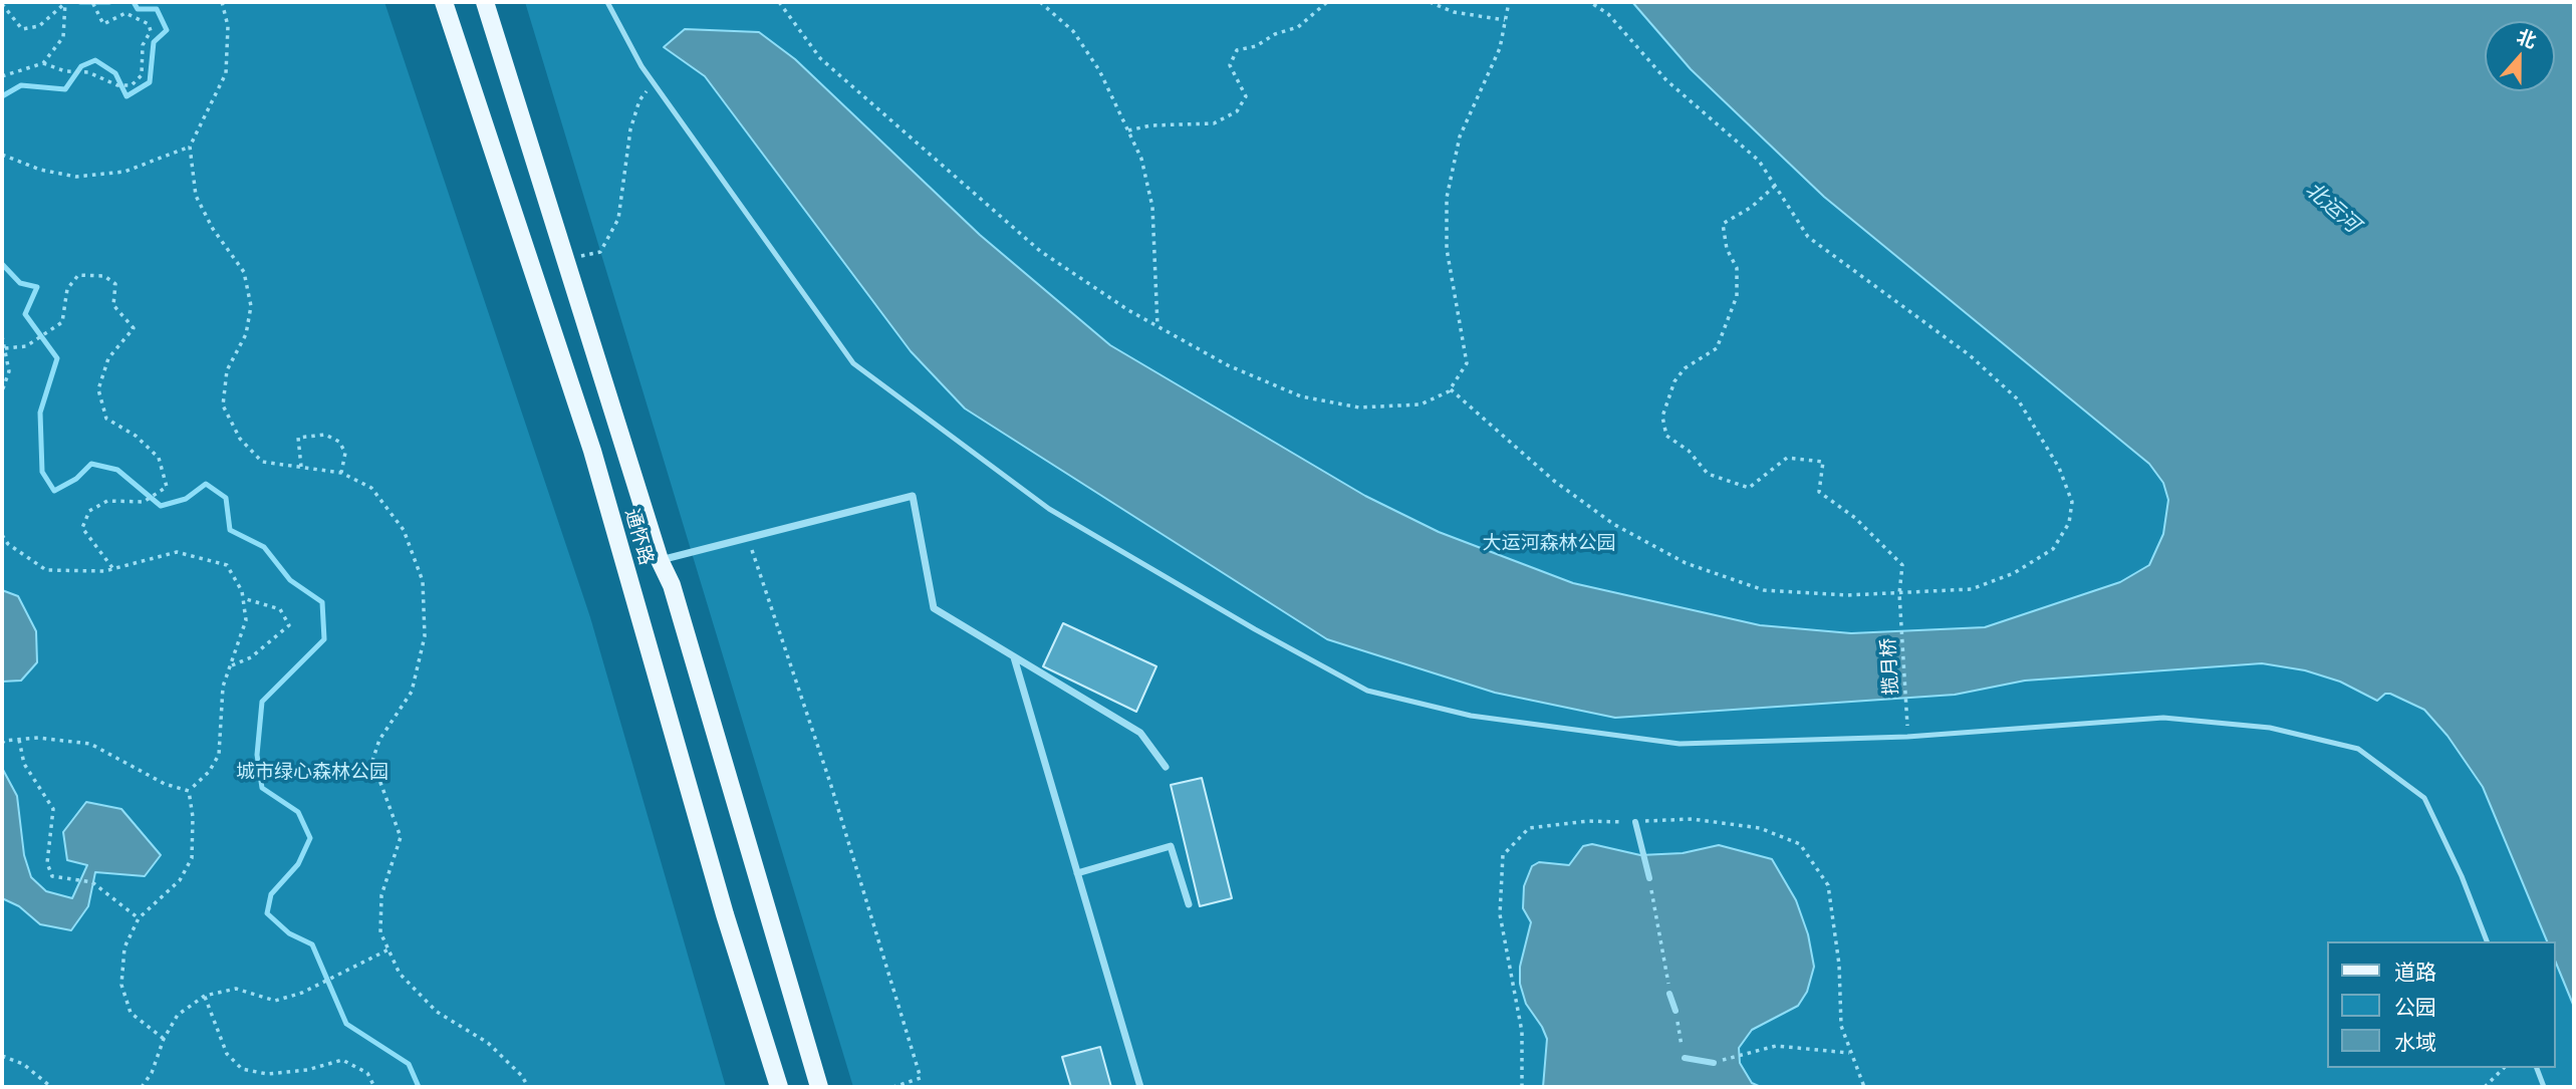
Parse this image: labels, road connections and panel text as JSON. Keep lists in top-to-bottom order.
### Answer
{
  "streets": {
    "main road": ["通怀路"],
    "path": ["揽月桥"]
  },
  "water": ["北运河"],
  "parks": ["大运河森林公园", "城市绿心森林公园"],
  "legend": ["道路", "公园", "水域"],
  "north": "top"
}
